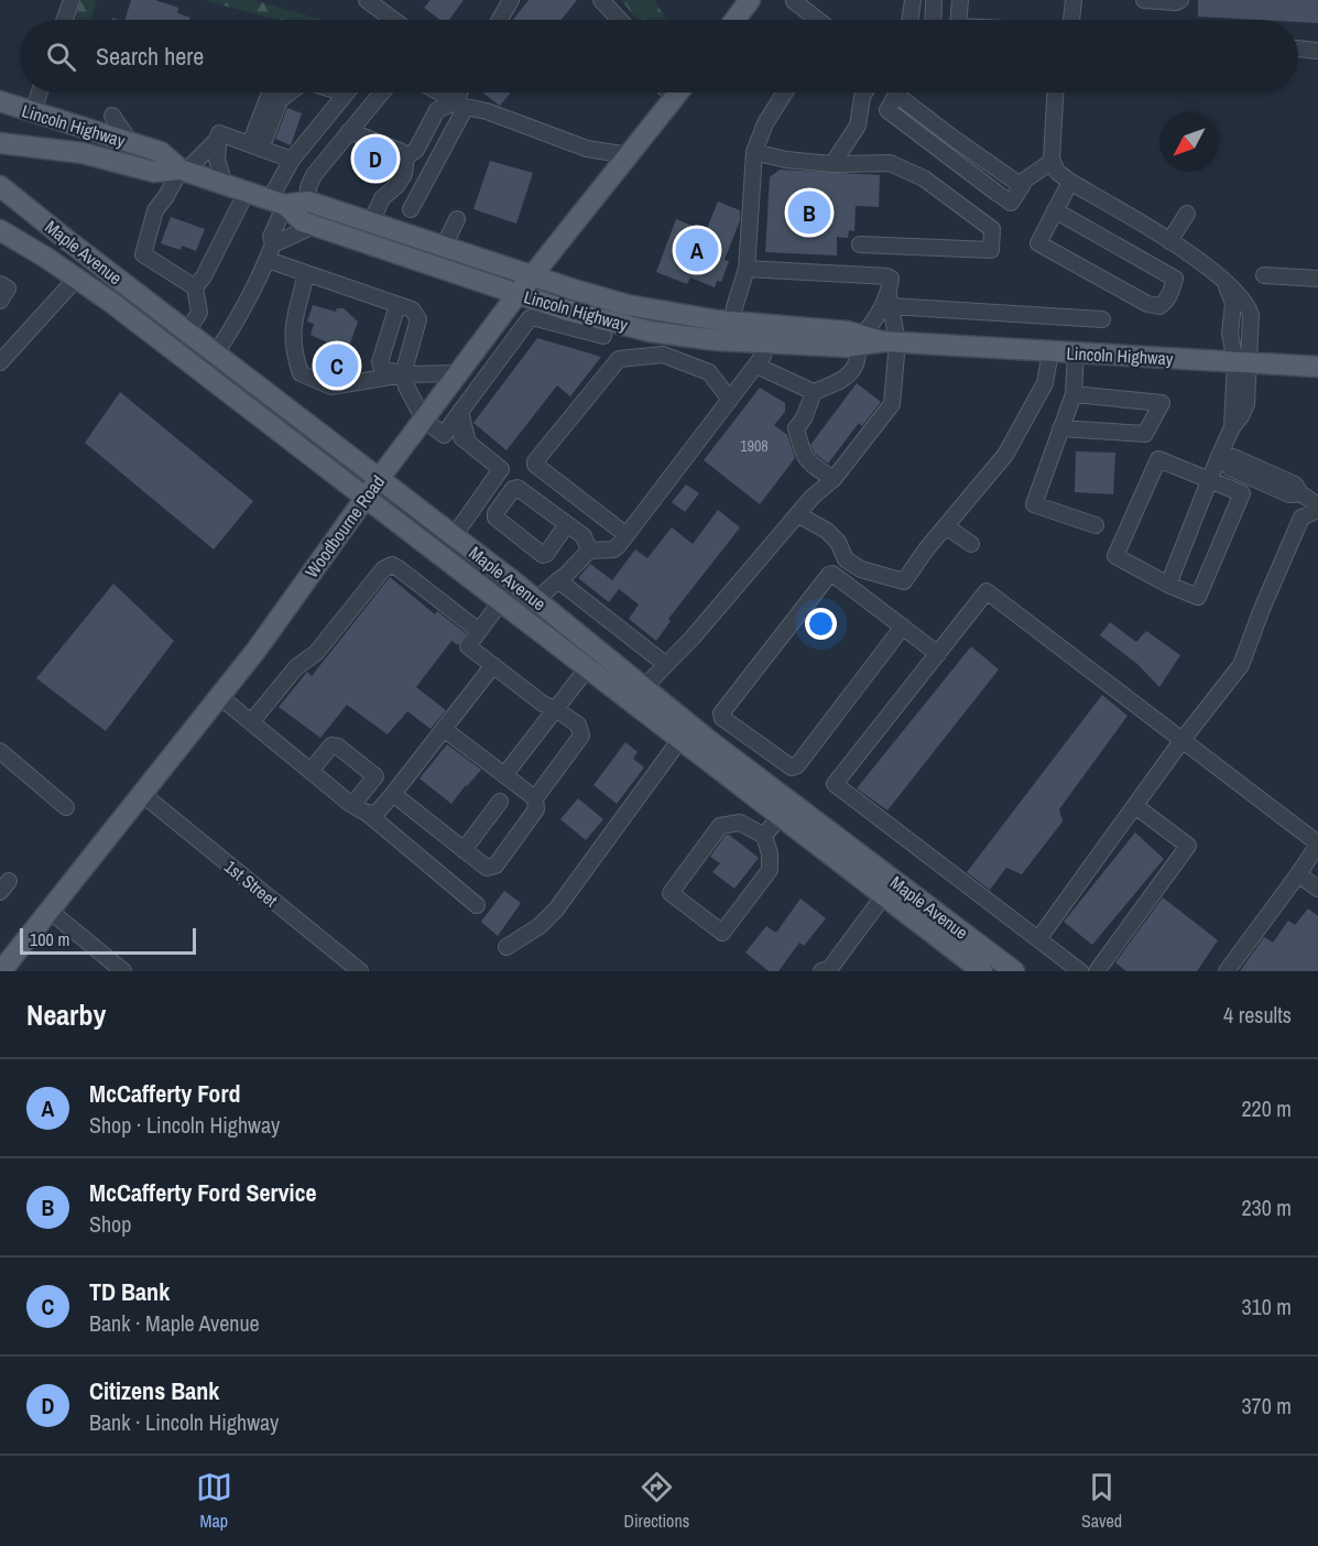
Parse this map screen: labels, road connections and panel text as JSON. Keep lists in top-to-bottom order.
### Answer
{
  "streets": {
    "main road": ["Lincoln Highway", "Maple Avenue", "Woodbourne Road"],
    "street": ["1st Street"]
  },
  "crossings": [
    ["Lincoln Highway", "Woodbourne Road"],
    ["Maple Avenue", "Woodbourne Road"],
    ["Woodbourne Road", "1st Street"]
  ],
  "house_numbers": ["1908"],
  "scale_bar": "100 m",
  "north": "bottom left",
  "page": {
    "search": "Search here",
    "pins": [
      "D",
      "B",
      "A",
      "C"
    ],
    "scale": "100 m",
    "heading": ["Nearby", "4 results"],
    "list": [
      {
        "mark": "A",
        "name": "McCafferty Ford",
        "note": "Shop · Lincoln Highway",
        "value": "220 m"
      },
      {
        "mark": "B",
        "name": "McCafferty Ford Service",
        "note": "Shop",
        "value": "230 m"
      },
      {
        "mark": "C",
        "name": "TD Bank",
        "note": "Bank · Maple Avenue",
        "value": "310 m"
      },
      {
        "mark": "D",
        "name": "Citizens Bank",
        "note": "Bank · Lincoln Highway",
        "value": "370 m"
      }
    ],
    "nav": ["Map", "Directions", "Saved"]
  }
}
